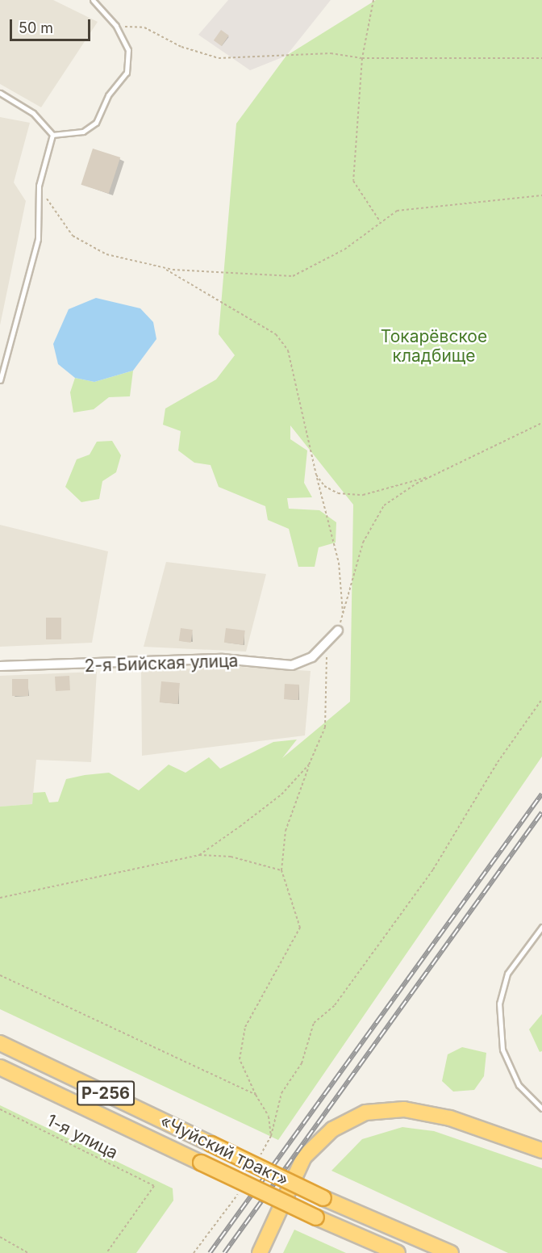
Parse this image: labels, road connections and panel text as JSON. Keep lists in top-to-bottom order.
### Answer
{
  "streets": {
    "highway": ["Р-256", "«Чуйский тракт»"],
    "street": ["2-я Бийская улица"],
    "path": ["1-я улица"]
  },
  "parks": ["Токарёвское кладбище"],
  "scale_bar": "50 m"
}
